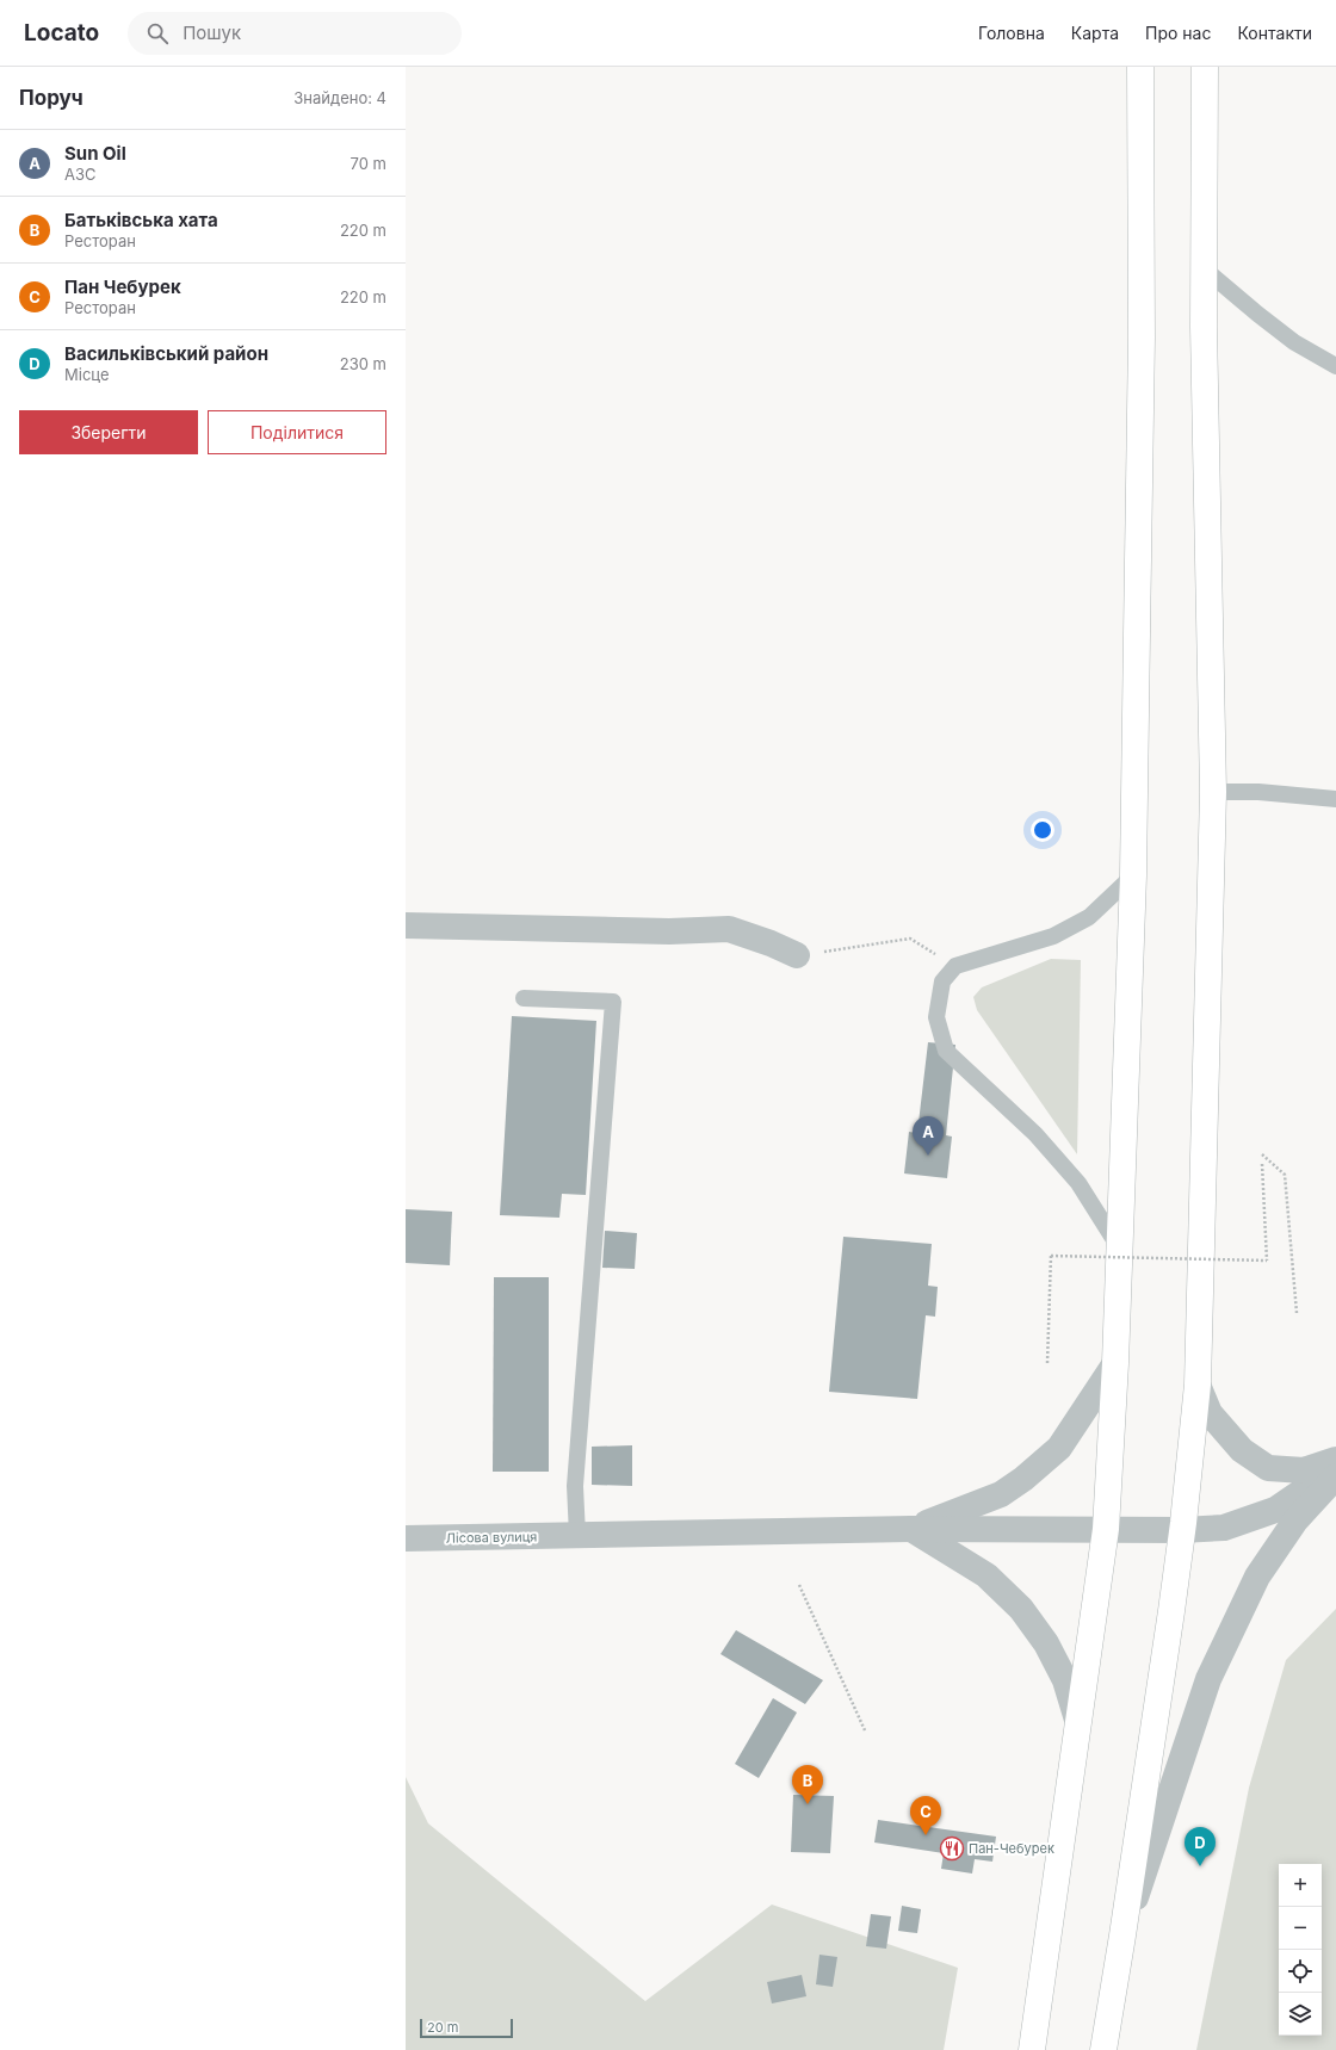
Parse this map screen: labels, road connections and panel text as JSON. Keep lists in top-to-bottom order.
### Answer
{
  "streets": {
    "street": ["Лісова вулиця"]
  },
  "places": {
    "restaurant": ["Пан-Чебурек"]
  },
  "scale_bar": "20 m",
  "page": {
    "header": "Locato",
    "search": "Пошук",
    "nav": [
      "Головна",
      "Карта",
      "Про нас",
      "Контакти"
    ],
    "heading": ["Поруч", "Знайдено: 4"],
    "list": [
      {
        "mark": "A",
        "name": "Sun Oil",
        "note": "АЗС",
        "value": "70 m"
      },
      {
        "mark": "B",
        "name": "Батьківська хата",
        "note": "Ресторан",
        "value": "220 m"
      },
      {
        "mark": "C",
        "name": "Пан Чебурек",
        "note": "Ресторан",
        "value": "220 m"
      },
      {
        "mark": "D",
        "name": "Васильківський район",
        "note": "Місце",
        "value": "230 m"
      }
    ],
    "buttons": ["Зберегти", "Поділитися"],
    "pins": [
      "A",
      "B",
      "C",
      "D"
    ],
    "map_buttons": ["+", "−"],
    "scale": "20 m"
  }
}
